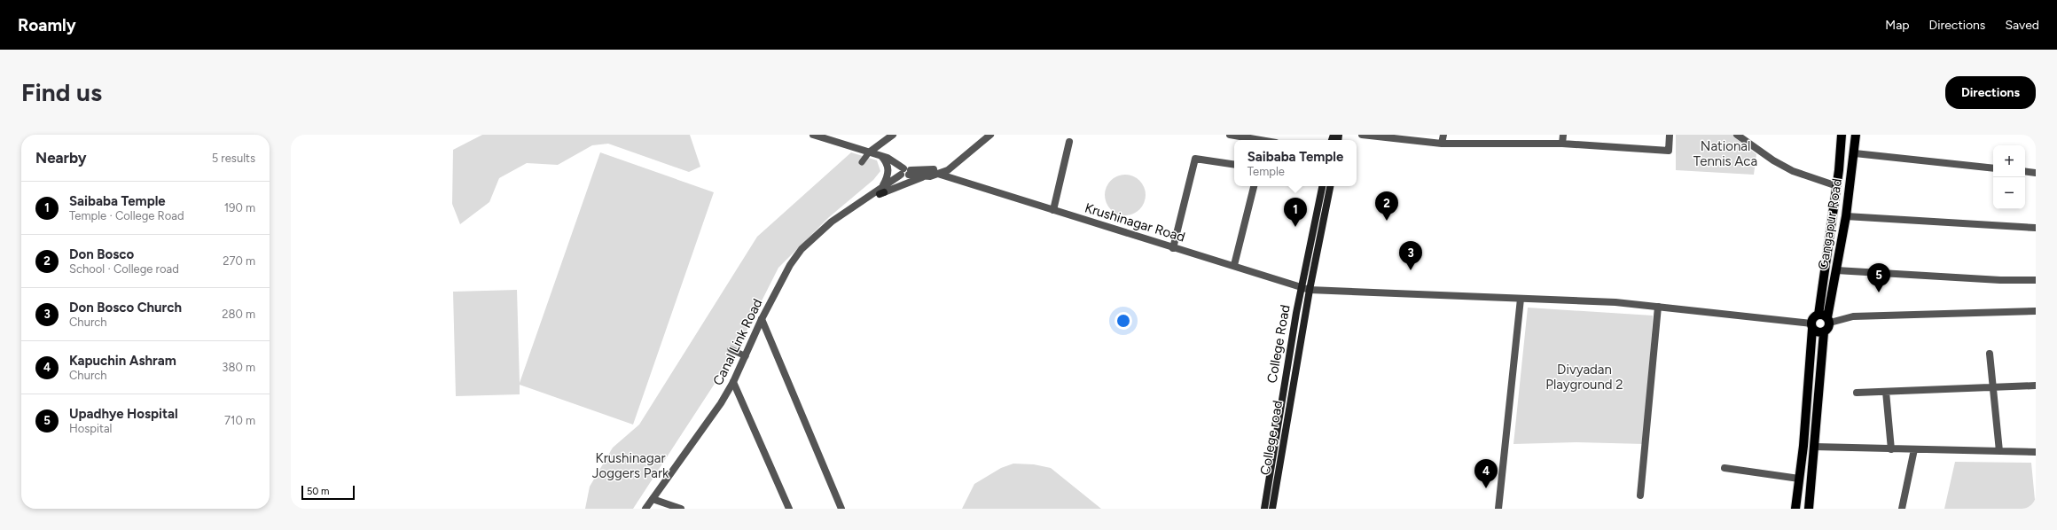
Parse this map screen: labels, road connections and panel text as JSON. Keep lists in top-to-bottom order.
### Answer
{
  "streets": {
    "main road": ["Gangapur Road", "College Road", "College road"],
    "street": ["Krushinagar Road", "Canal Link Road"]
  },
  "crossings": [
    ["Krushinagar Road", "Gangapur Road"],
    ["Krushinagar Road", "College Road"],
    ["Krushinagar Road", "College road"],
    ["College Road", "College road"]
  ],
  "parks": ["National Tennis Aca", "Divyadan Playground 2", "Krushinagar Joggers Park"],
  "scale_bar": "50 m",
  "page": {
    "header": "Roamly",
    "nav": ["Map", "Directions", "Saved"],
    "buttons": "Directions",
    "title": "Find us",
    "heading": ["Nearby", "5 results"],
    "popup": ["Saibaba Temple", "Temple"],
    "map_buttons": ["+", "−"],
    "list": [
      {
        "mark": "1",
        "name": "Saibaba Temple",
        "note": "Temple · College Road",
        "value": "190 m"
      },
      {
        "mark": "2",
        "name": "Don Bosco",
        "note": "School · College road",
        "value": "270 m"
      },
      {
        "mark": "3",
        "name": "Don Bosco Church",
        "note": "Church",
        "value": "280 m"
      },
      {
        "mark": "4",
        "name": "Kapuchin Ashram",
        "note": "Church",
        "value": "380 m"
      },
      {
        "mark": "5",
        "name": "Upadhye Hospital",
        "note": "Hospital",
        "value": "710 m"
      }
    ],
    "pins": [
      "2",
      "1",
      "3",
      "5",
      "4"
    ],
    "scale": "50 m"
  }
}
